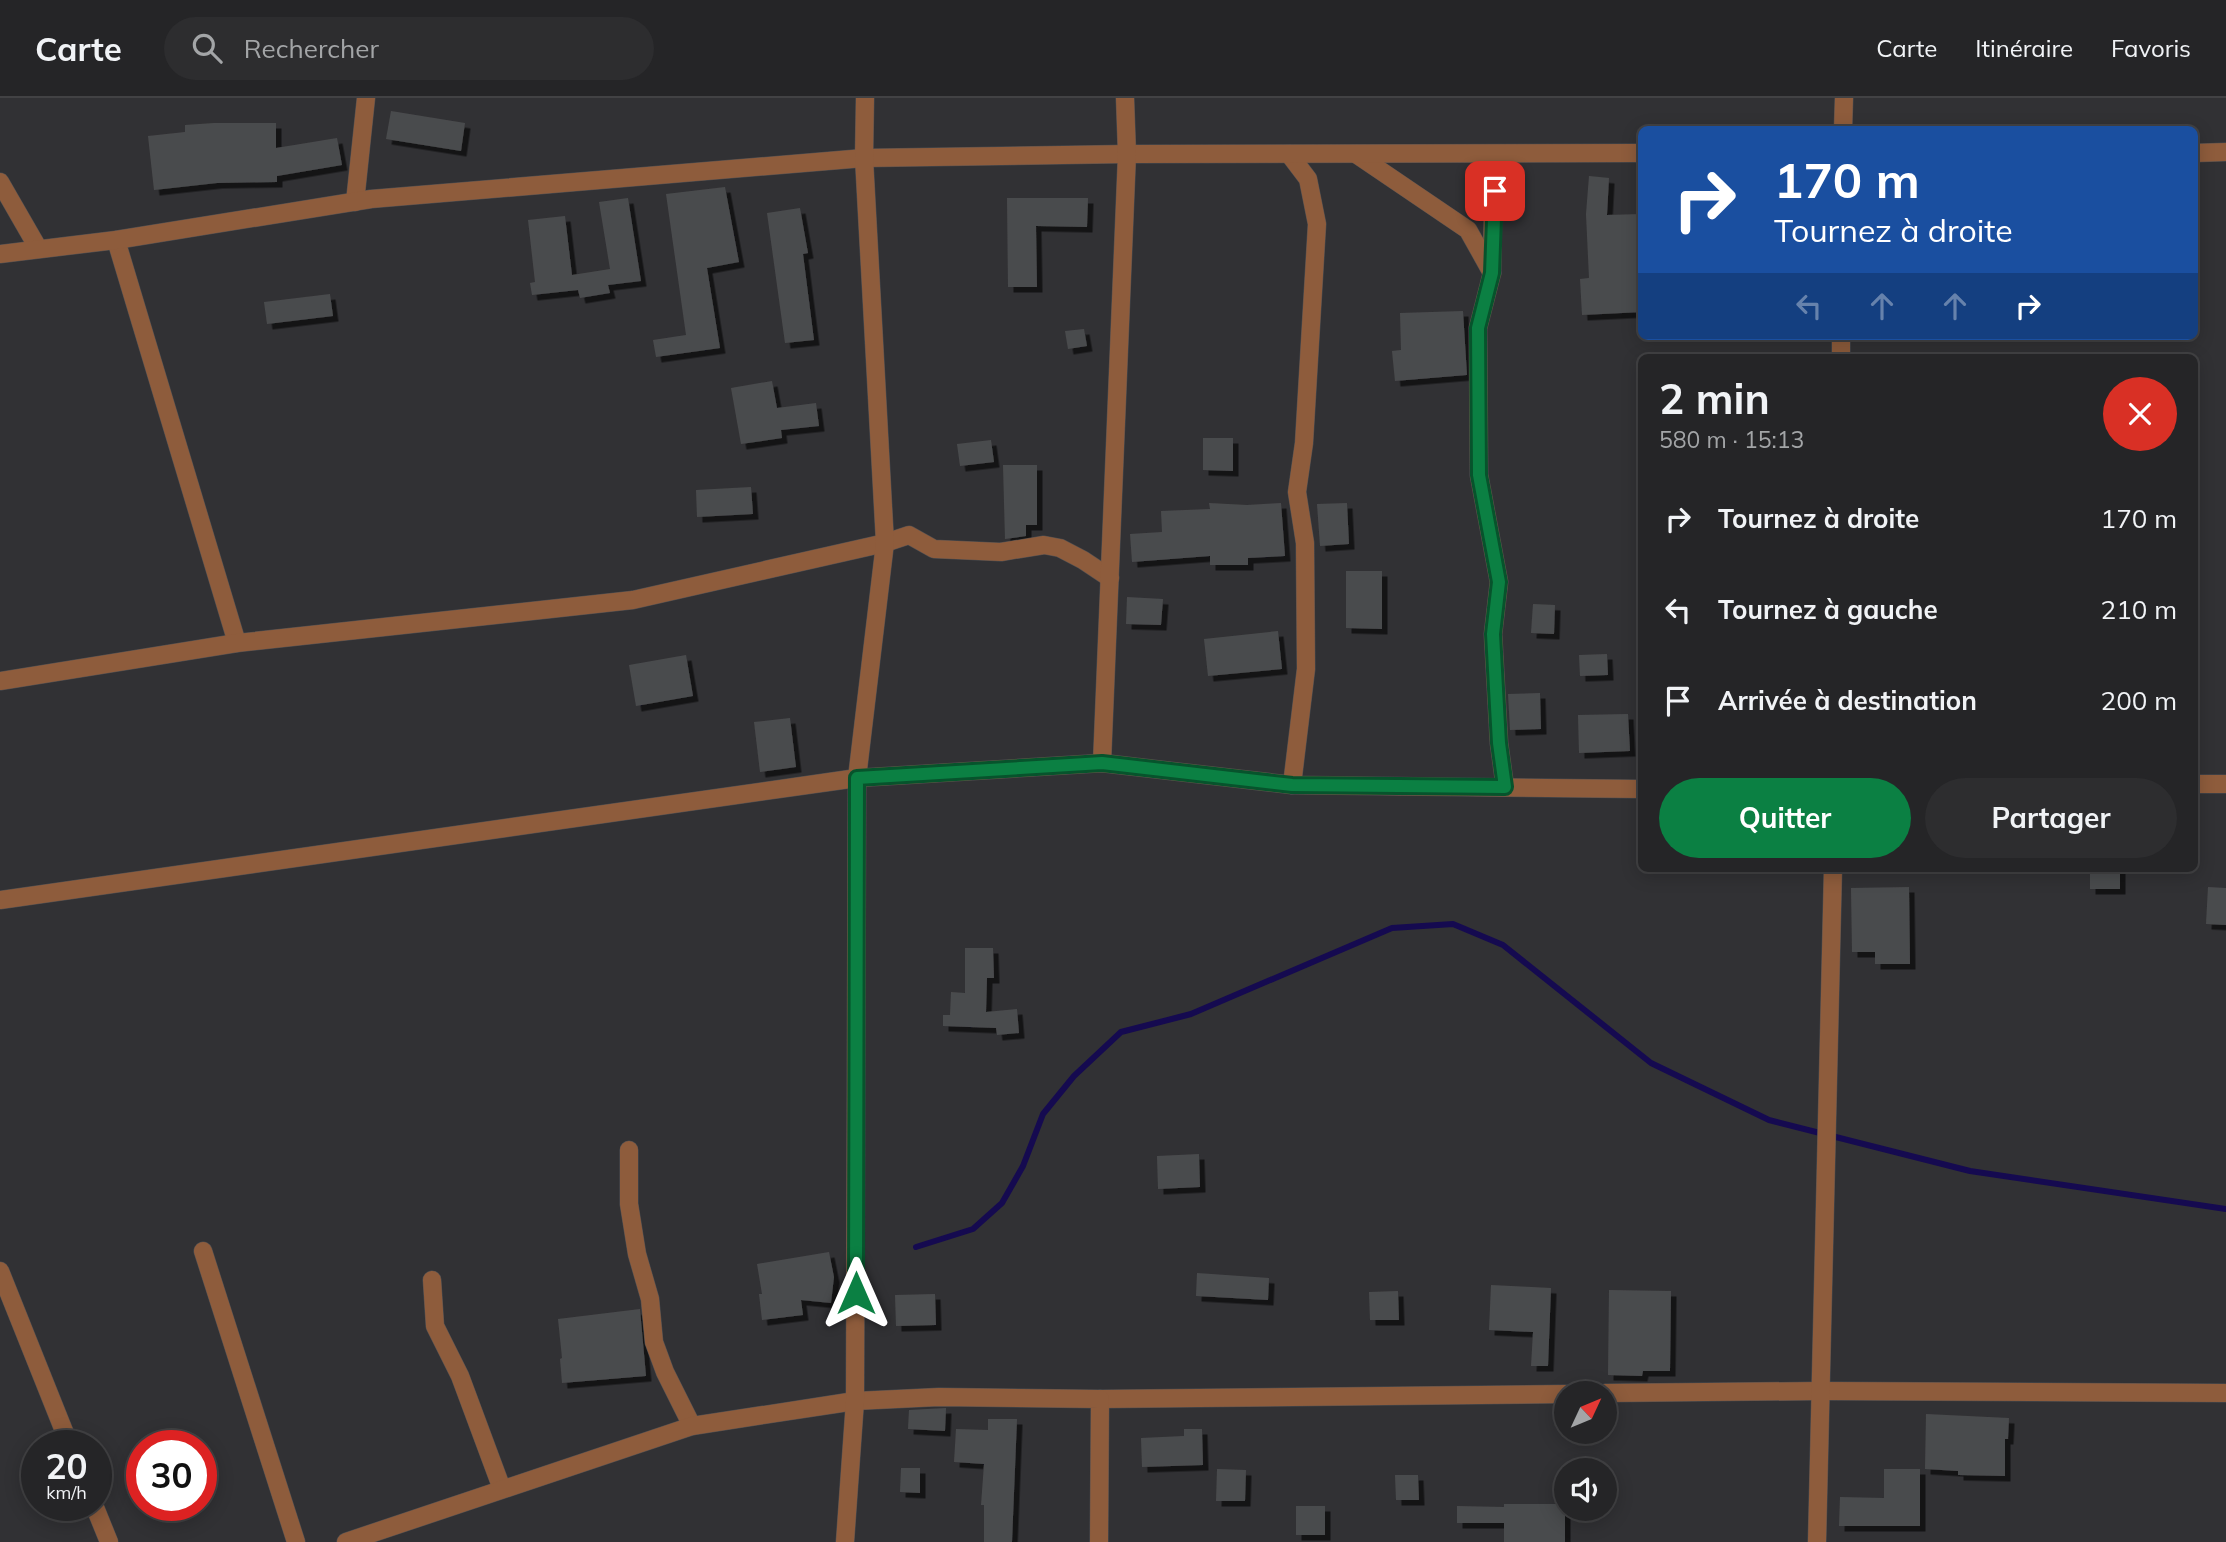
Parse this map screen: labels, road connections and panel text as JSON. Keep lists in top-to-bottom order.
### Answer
{
  "north": "top right",
  "page": {
    "header": "Carte",
    "search": "Rechercher",
    "nav": ["Carte", "Itinéraire", "Favoris"],
    "turn": ["170 m", "Tournez à droite"],
    "heading": ["2 min", "580 m · 15:13"],
    "list": [
      {
        "name": "Tournez à droite",
        "value": "170 m"
      },
      {
        "name": "Tournez à gauche",
        "value": "210 m"
      },
      {
        "name": "Arrivée à destination",
        "value": "200 m"
      }
    ],
    "buttons": ["Quitter", "Partager"],
    "speed": "20 km/h",
    "limit": "30"
  }
}
